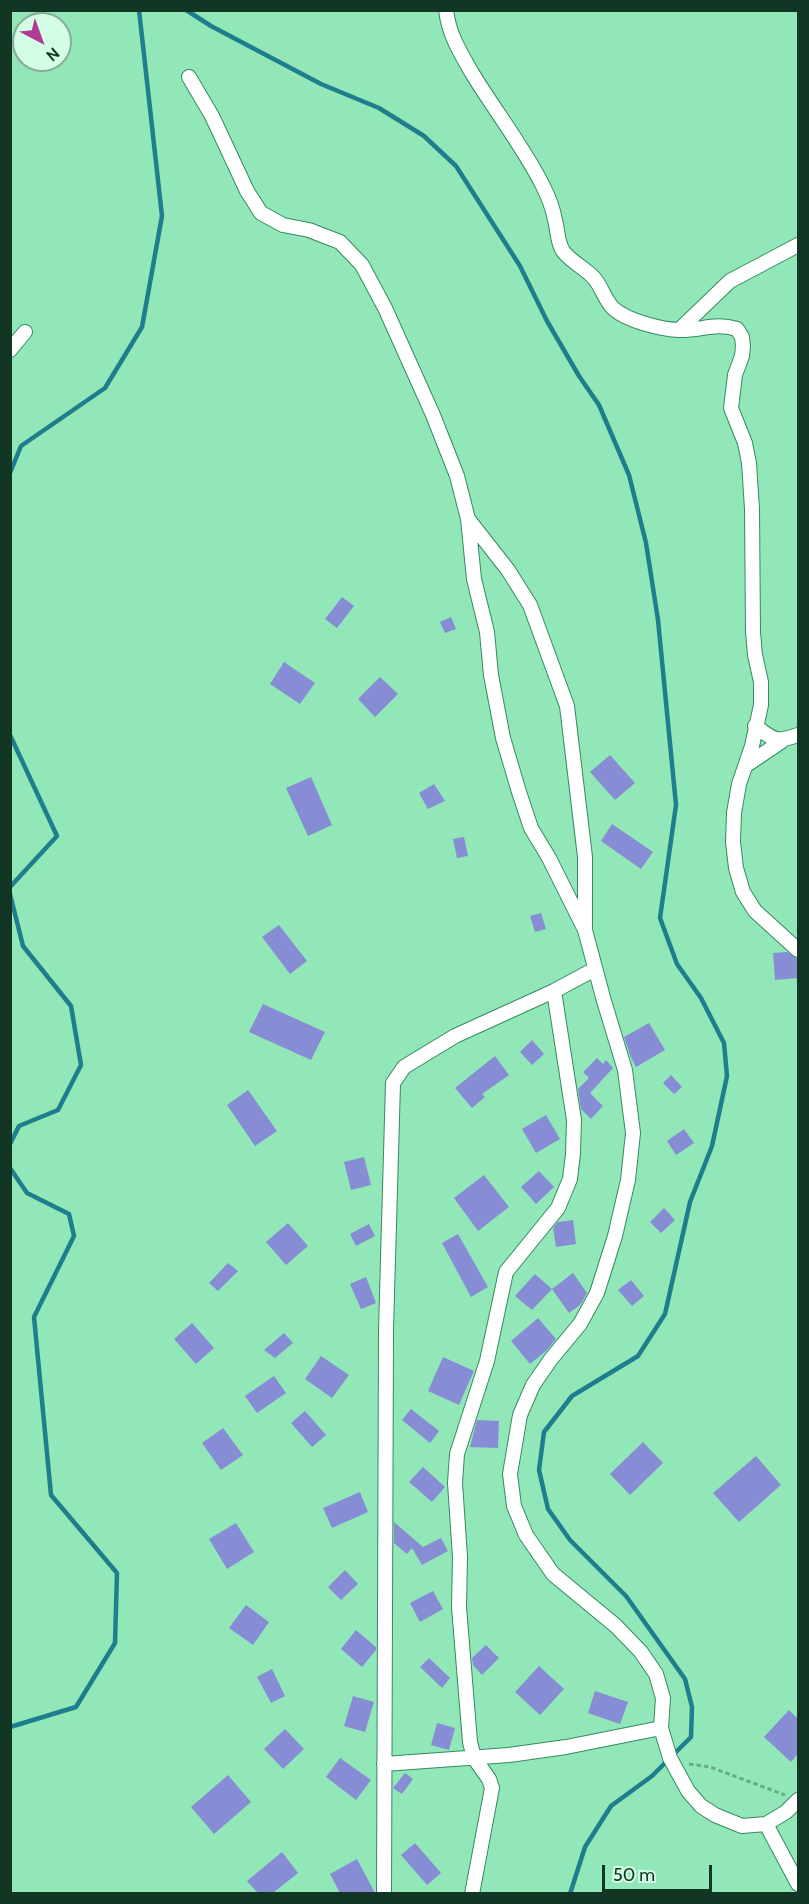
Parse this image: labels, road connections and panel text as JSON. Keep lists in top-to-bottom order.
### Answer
{
  "scale_bar": "50 m",
  "north": "bottom right"
}
